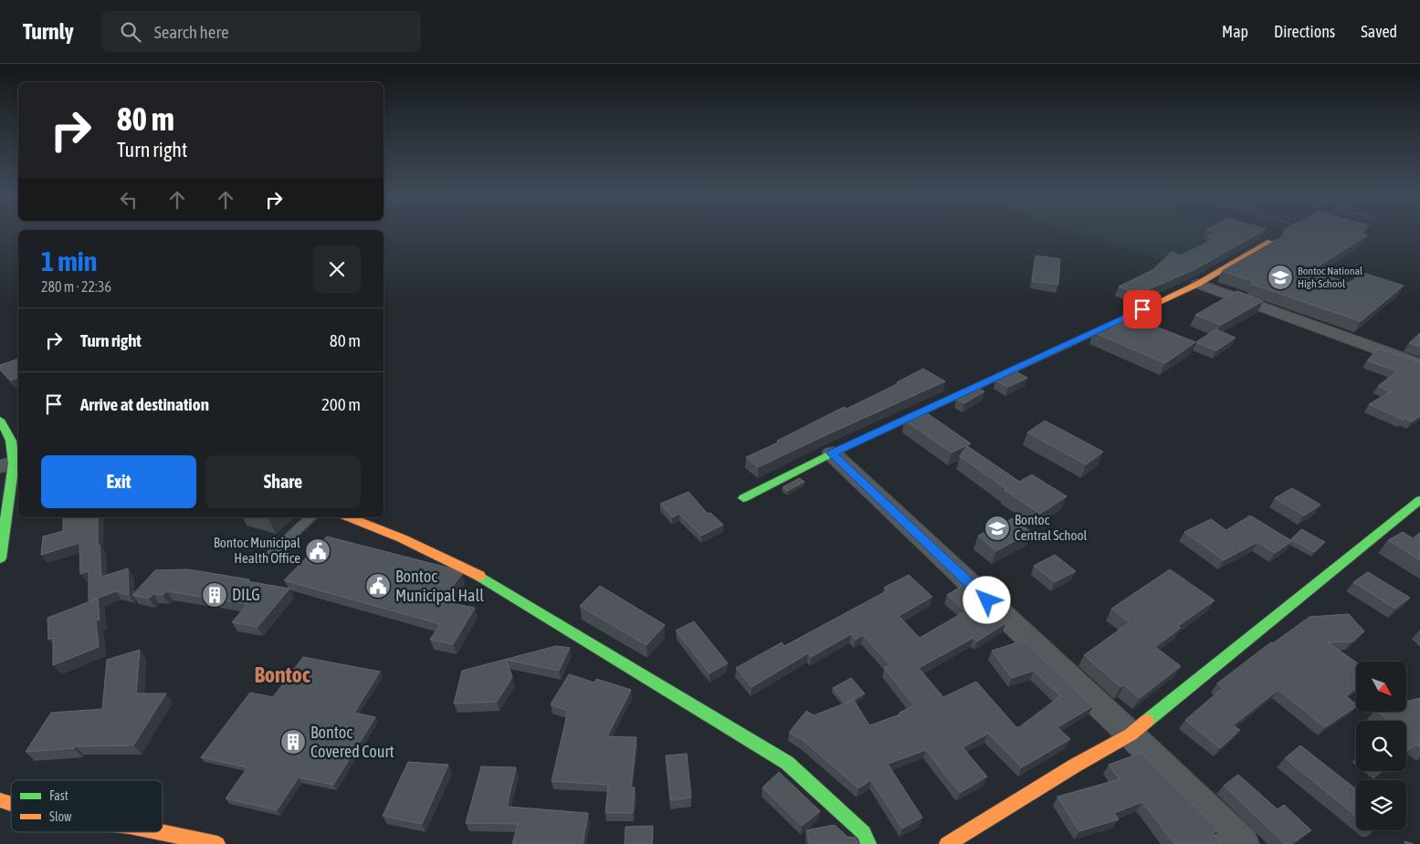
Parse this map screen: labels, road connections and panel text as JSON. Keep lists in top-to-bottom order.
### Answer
{
  "districts": ["Bontoc"],
  "places": {
    "school or university": ["Bontoc National High School", "Bontoc Central School"],
    "public building": ["Bontoc Municipal Health Office", "Bontoc Municipal Hall"],
    "building": ["DILG", "Bontoc Covered Court"]
  },
  "legend": ["Fast", "Slow"],
  "north": "bottom right",
  "page": {
    "header": "Turnly",
    "search": "Search here",
    "nav": ["Map", "Directions", "Saved"],
    "turn": ["80 m", "Turn right"],
    "heading": ["1 min", "280 m · 22:36"],
    "list": [
      {
        "name": "Turn right",
        "value": "80 m"
      },
      {
        "name": "Arrive at destination",
        "value": "200 m"
      }
    ],
    "buttons": ["Exit", "Share"]
  }
}
